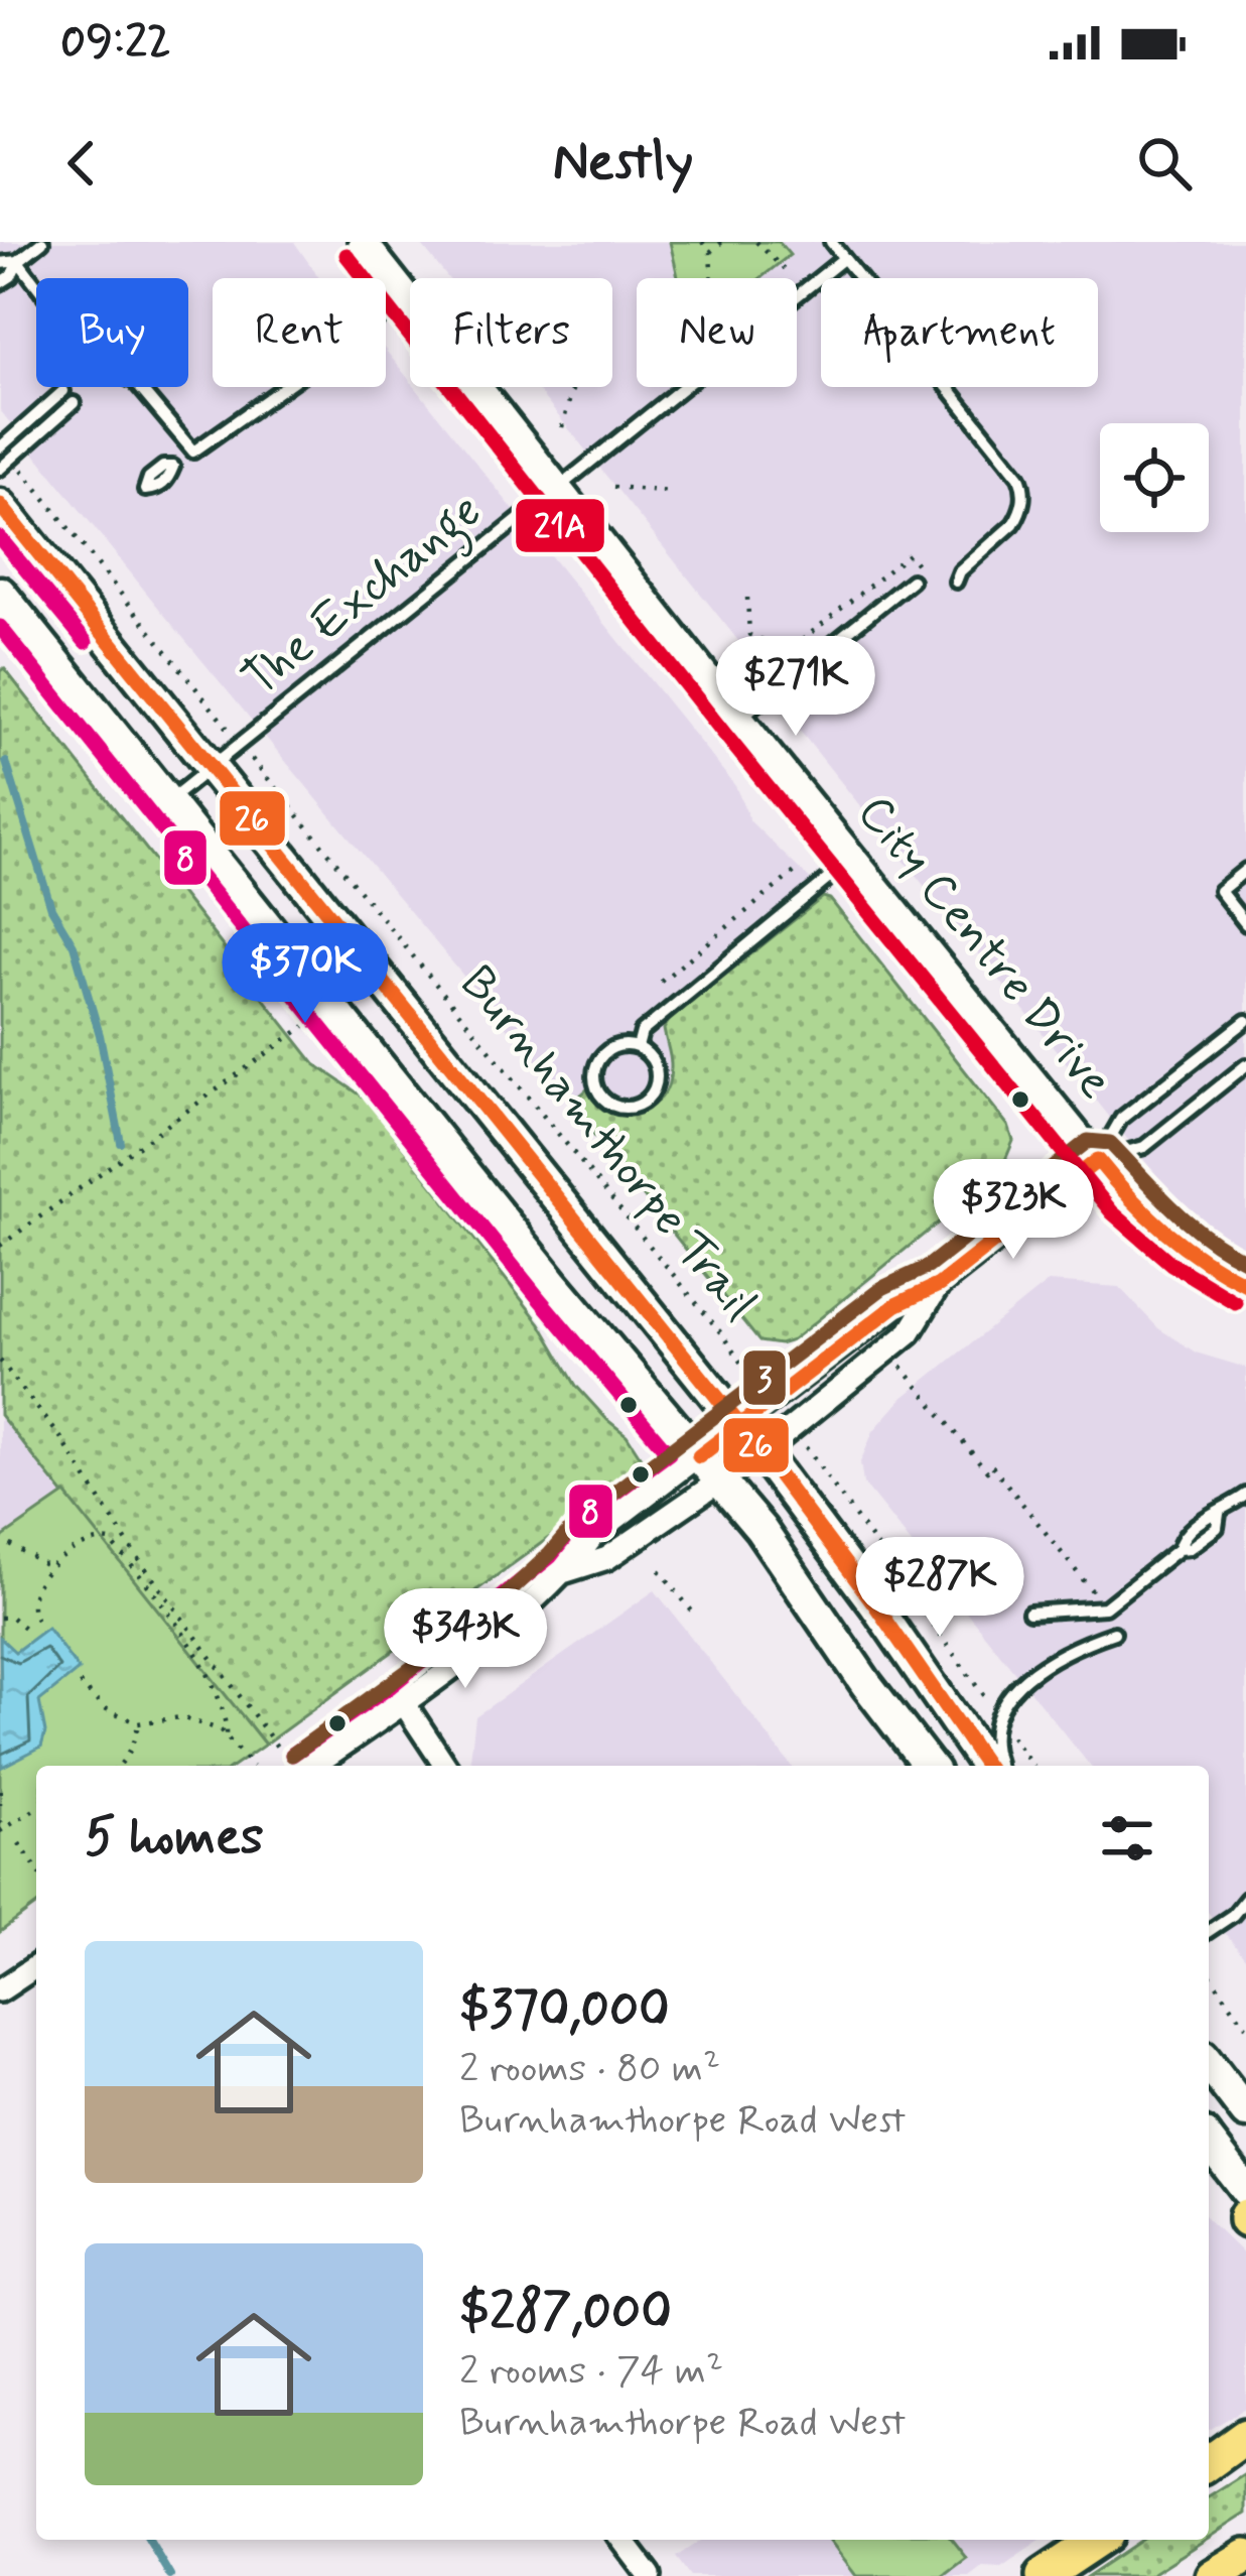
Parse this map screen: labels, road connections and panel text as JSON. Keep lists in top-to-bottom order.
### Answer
{
  "streets": {
    "street": ["City Centre Drive"],
    "lane": ["The Exchange"],
    "path": ["Burnhamthorpe Trail"]
  },
  "crossings": [
    ["The Exchange", "City Centre Drive"],
    ["The Exchange", "Burnhamthorpe Trail"]
  ],
  "lines": [
    "transit line 21A",
    "transit line 26",
    "transit line 8",
    "transit line 3"
  ],
  "page": {
    "status": "09:22",
    "header": "Nestly",
    "chip": [
      "Buy",
      "Rent",
      "Filters",
      "New",
      "Apartment"
    ],
    "price": [
      "$271K",
      "$370K",
      "$323K",
      "$287K",
      "$343K"
    ],
    "heading": "5 homes",
    "list": [
      {
        "name": "$370,000",
        "note": "2 rooms · 80 m² · Burnhamthorpe Road West"
      },
      {
        "name": "$287,000",
        "note": "2 rooms · 74 m² · Burnhamthorpe Road West"
      }
    ]
  }
}
